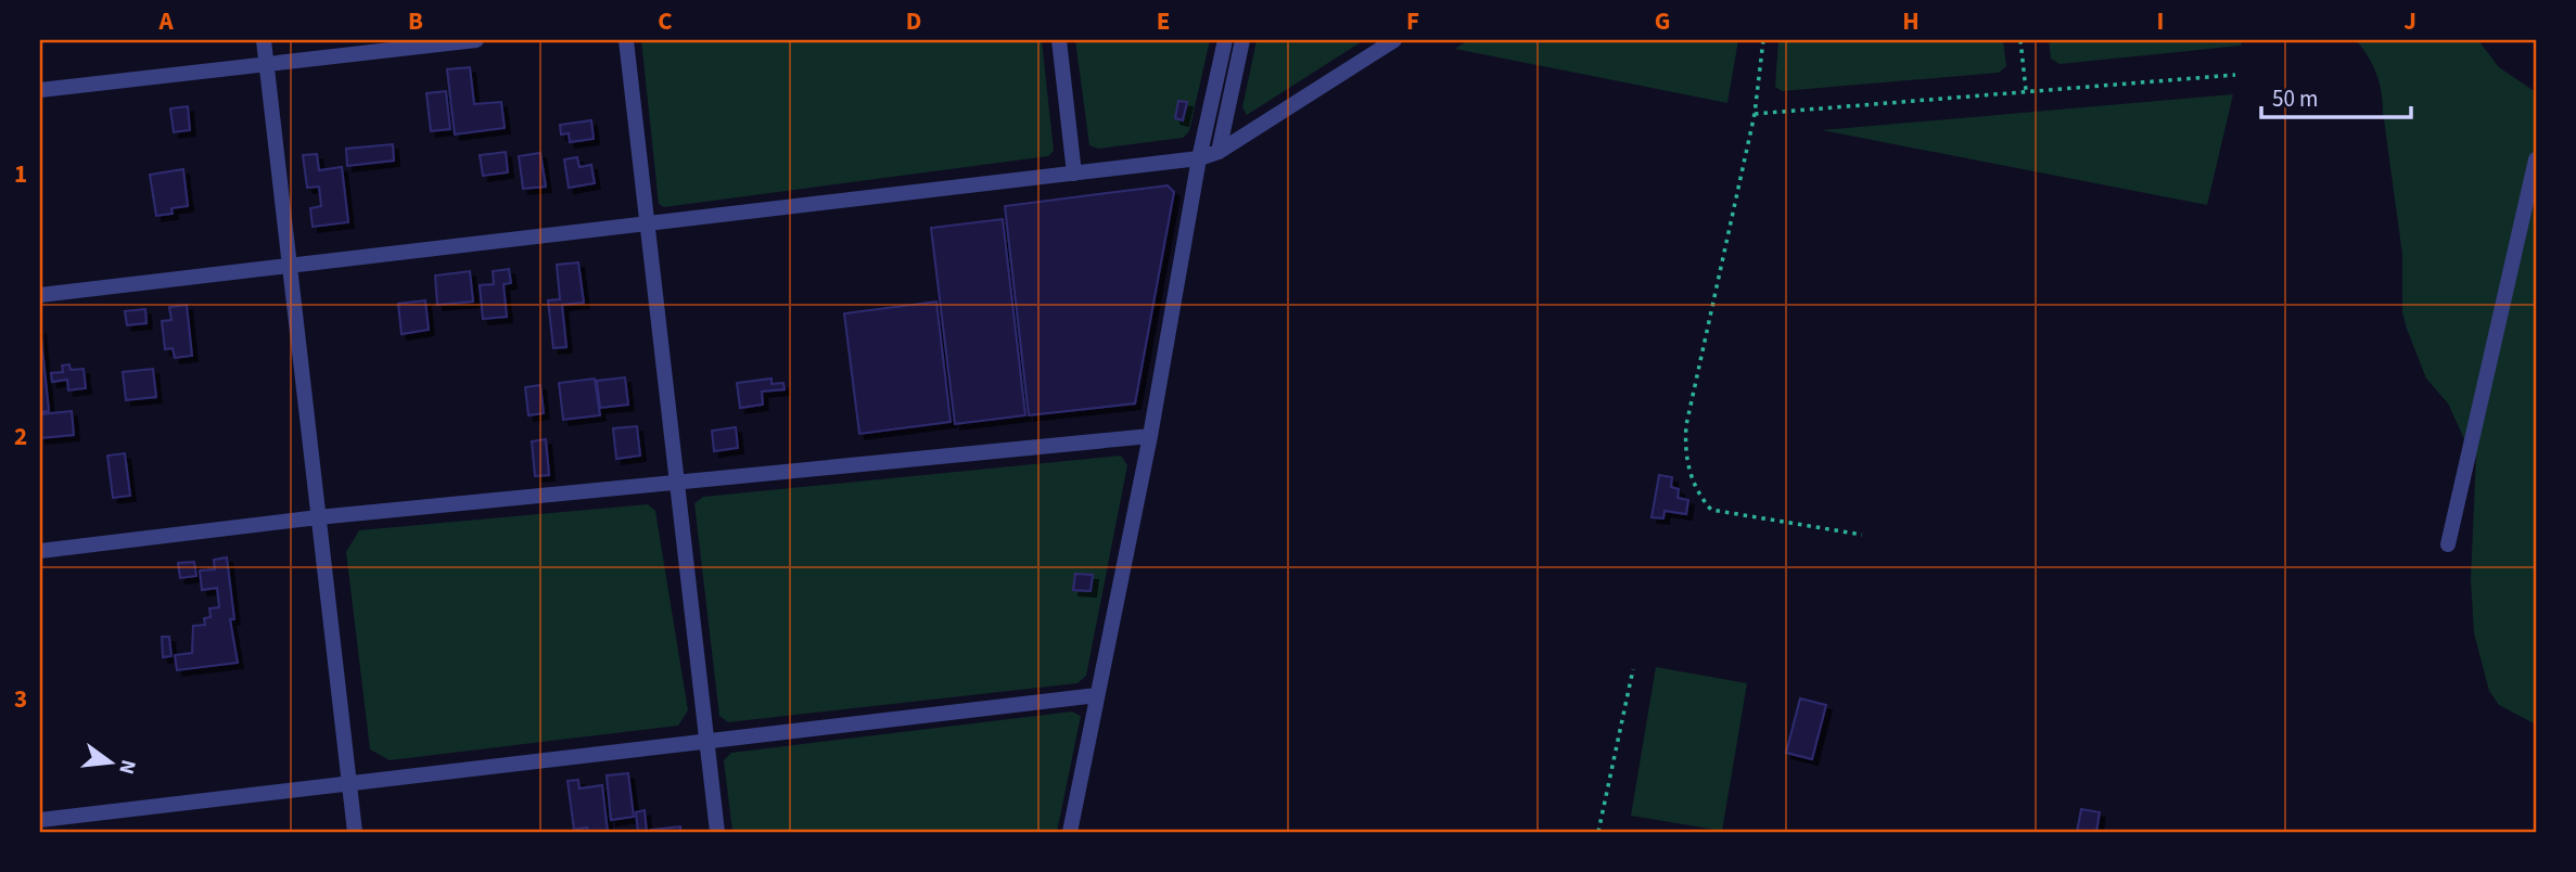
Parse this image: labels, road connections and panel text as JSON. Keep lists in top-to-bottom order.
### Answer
{
  "scale_bar": "50 m",
  "north": "right",
  "grid": {
    "columns": [
      "A",
      "B",
      "C",
      "D",
      "E",
      "F",
      "G",
      "H",
      "I",
      "J"
    ],
    "rows": ["1", "2", "3"]
  }
}
